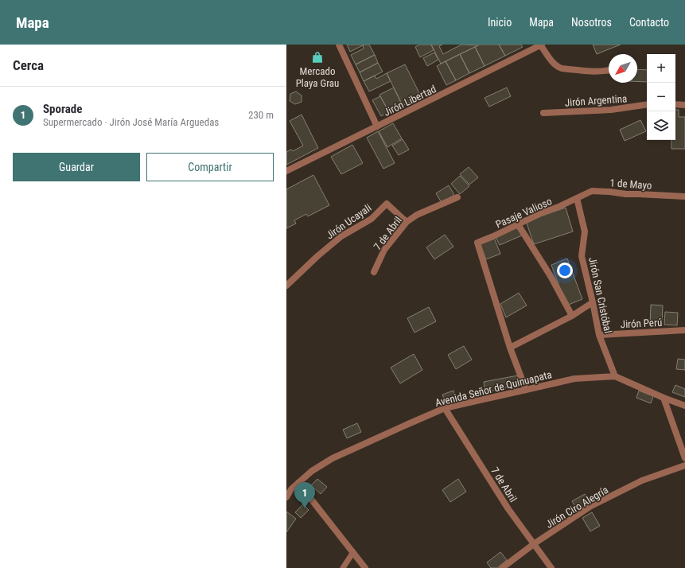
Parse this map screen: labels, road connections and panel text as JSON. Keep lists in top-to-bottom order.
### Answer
{
  "streets": {
    "street": [
      "Jirón Libertad",
      "Jirón Argentina",
      "1 de Mayo",
      "Pasaje Valioso",
      "Jirón Ucayali",
      "7 de Abril",
      "Jirón San Cristóbal",
      "Jirón Perú",
      "Avenida Señor de Quinuapata",
      "Jirón Ciro Alegría"
    ]
  },
  "crossings": [
    ["1 de Mayo", "Pasaje Valioso"],
    ["1 de Mayo", "Jirón San Cristóbal"],
    ["Pasaje Valioso", "Jirón San Cristóbal"],
    ["Jirón Ucayali", "7 de Abril"],
    ["7 de Abril", "Avenida Señor de Quinuapata"],
    ["7 de Abril", "Jirón Ciro Alegría"],
    ["Jirón San Cristóbal", "Jirón Perú"],
    ["Jirón San Cristóbal", "Avenida Señor de Quinuapata"]
  ],
  "places": {
    "shop": ["Mercado Playa Grau"]
  },
  "north": "bottom left",
  "page": {
    "header": "Mapa",
    "nav": [
      "Inicio",
      "Mapa",
      "Nosotros",
      "Contacto"
    ],
    "heading": "Cerca",
    "map_buttons": ["+", "−"],
    "list": [
      {
        "mark": "1",
        "name": "Sporade",
        "note": "Supermercado · Jirón José María Arguedas",
        "value": "230 m"
      }
    ],
    "buttons": ["Guardar", "Compartir"],
    "pins": "1"
  }
}
